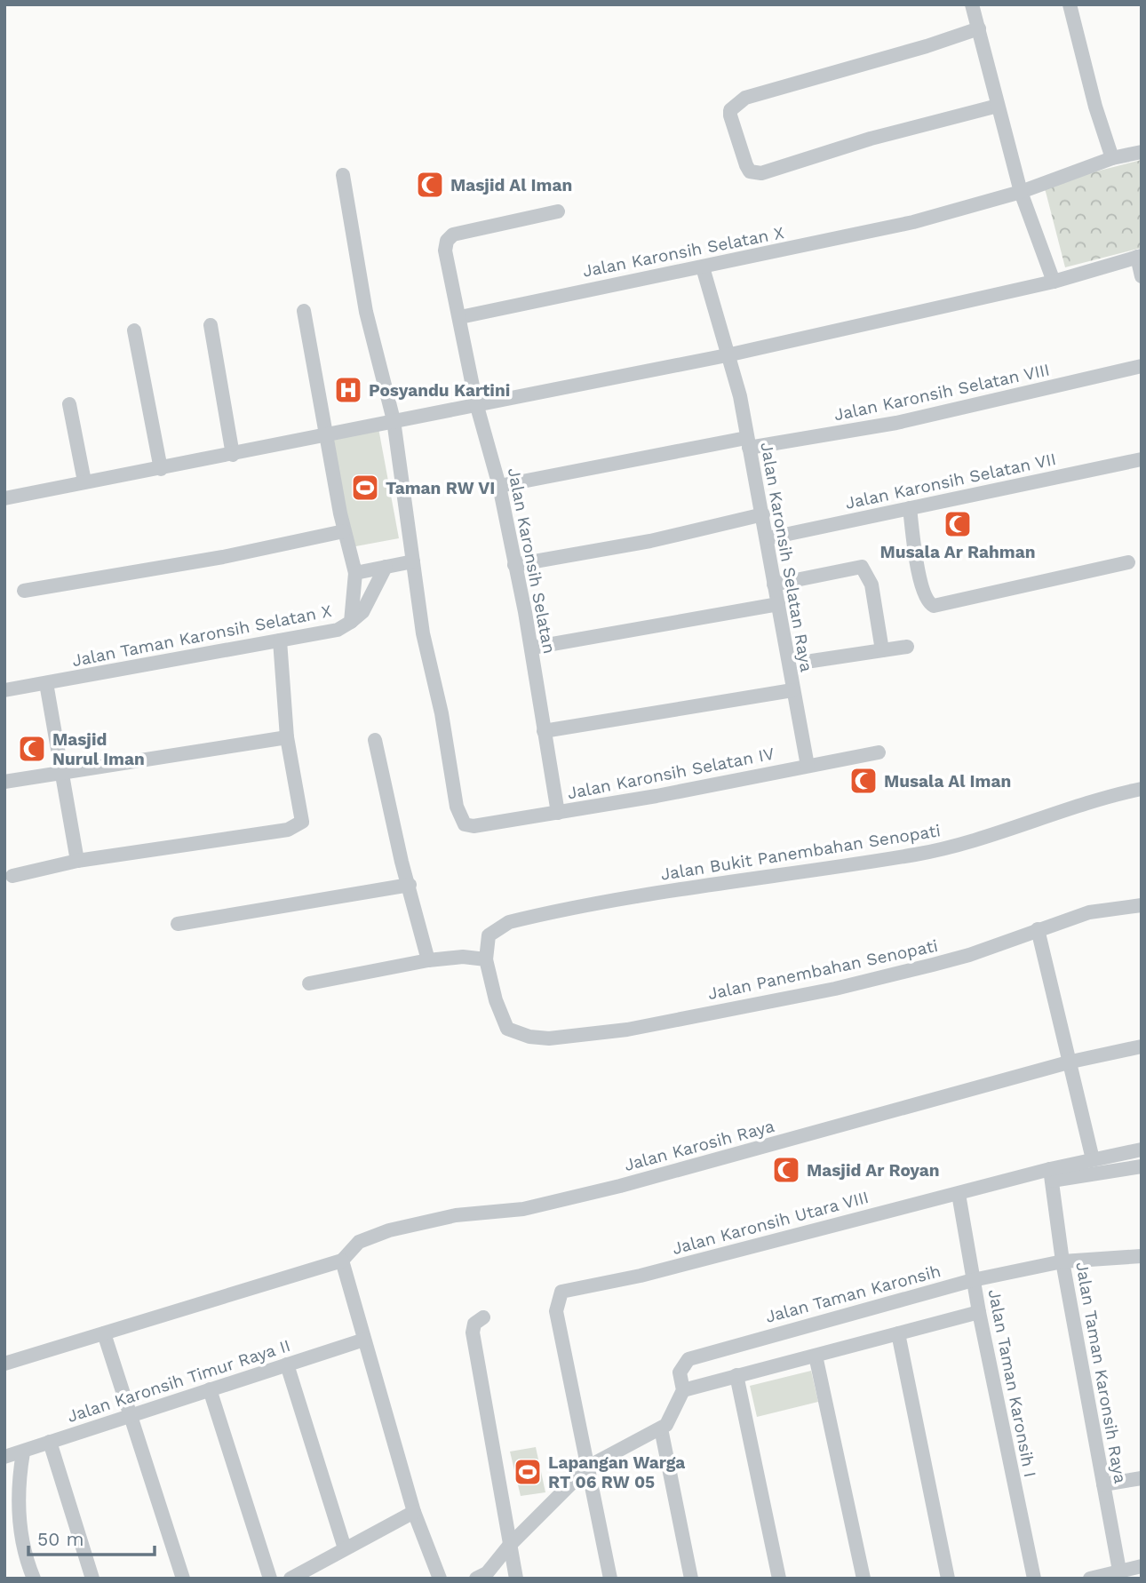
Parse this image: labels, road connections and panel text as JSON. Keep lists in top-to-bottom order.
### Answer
{
  "streets": {
    "street": [
      "Jalan Karonsih Selatan X",
      "Jalan Karonsih Selatan VIII",
      "Jalan Karonsih Selatan VII",
      "Jalan Karonsih Selatan Raya",
      "Jalan Karonsih Selatan",
      "Jalan Taman Karonsih Selatan X",
      "Jalan Karonsih Selatan IV",
      "Jalan Bukit Panembahan Senopati",
      "Jalan Panembahan Senopati",
      "Jalan Karosih Raya",
      "Jalan Karonsih Utara VIII",
      "Jalan Taman Karonsih",
      "Jalan Taman Karonsih Raya",
      "Jalan Karonsih Timur Raya II",
      "Jalan Taman Karonsih I"
    ]
  },
  "crossings": [
    ["Jalan Karonsih Selatan X", "Jalan Karonsih Selatan Raya"],
    ["Jalan Karonsih Selatan X", "Jalan Karonsih Selatan"],
    ["Jalan Karonsih Selatan VIII", "Jalan Karonsih Selatan Raya"],
    ["Jalan Karonsih Selatan VIII", "Jalan Karonsih Selatan"],
    ["Jalan Karonsih Selatan VII", "Jalan Karonsih Selatan Raya"],
    ["Jalan Karonsih Selatan Raya", "Jalan Karonsih Selatan IV"],
    ["Jalan Karonsih Selatan", "Jalan Karonsih Selatan IV"],
    ["Jalan Bukit Panembahan Senopati", "Jalan Panembahan Senopati"],
    ["Jalan Karonsih Utara VIII", "Jalan Taman Karonsih"],
    ["Jalan Karonsih Utara VIII", "Jalan Taman Karonsih Raya"],
    ["Jalan Karonsih Utara VIII", "Jalan Taman Karonsih I"],
    ["Jalan Taman Karonsih", "Jalan Taman Karonsih Raya"],
    ["Jalan Taman Karonsih", "Jalan Taman Karonsih I"]
  ],
  "places": {
    "mosque": [
      "Masjid Al Iman",
      "Musala Ar Rahman",
      "Masjid Nurul Iman",
      "Musala Al Iman",
      "Masjid Ar Royan"
    ],
    "hospital": ["Posyandu Kartini"],
    "sports": ["Taman RW VI", "Lapangan Warga RT 06 RW 05"]
  },
  "scale_bar": "50 m"
}
